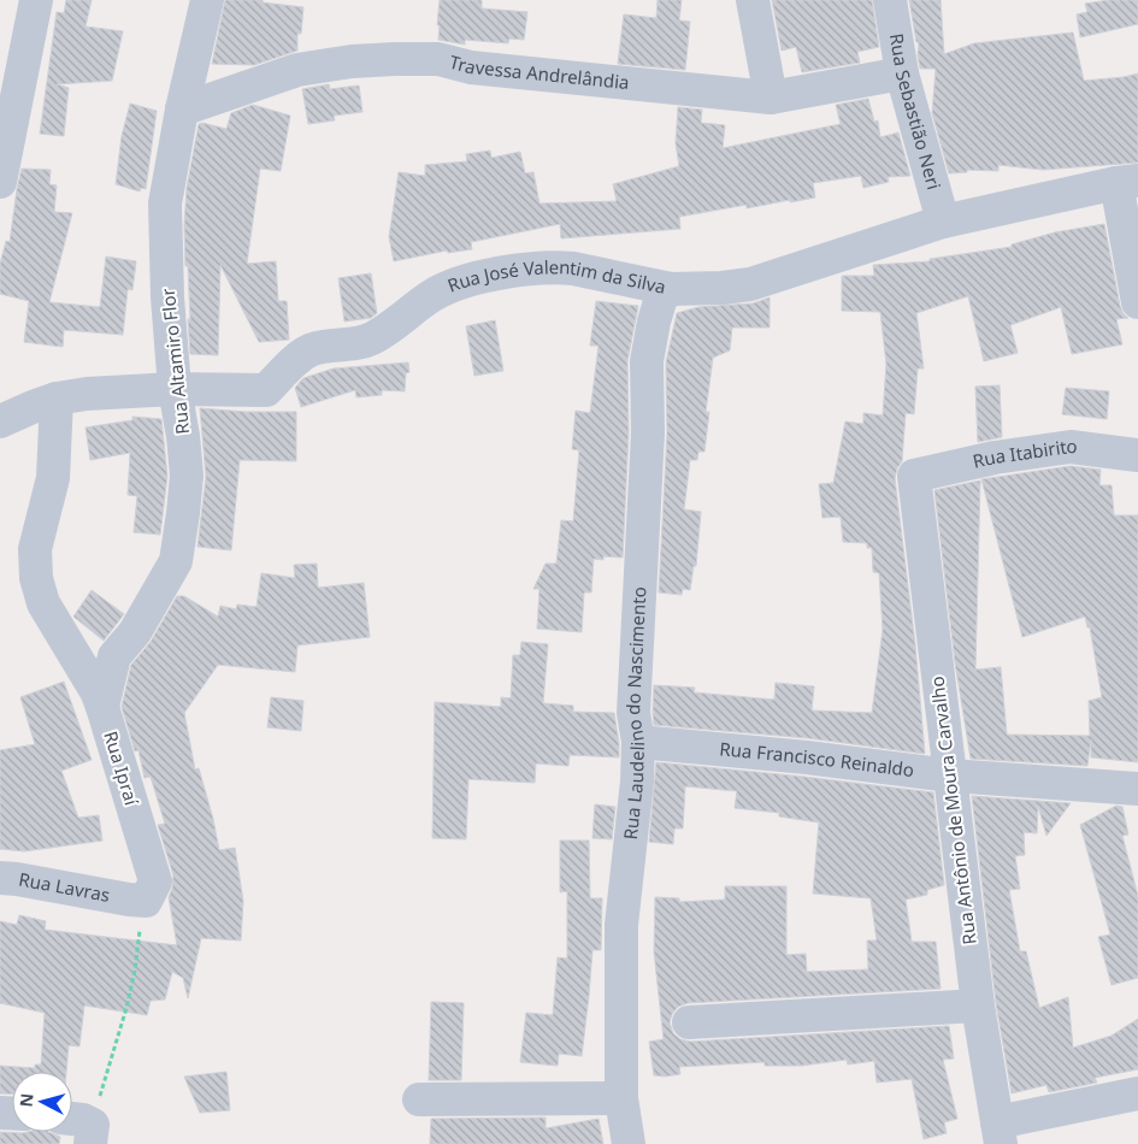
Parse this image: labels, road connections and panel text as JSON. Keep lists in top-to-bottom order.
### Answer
{
  "streets": {
    "street": [
      "Travessa Andrelândia",
      "Rua Sebastião Neri",
      "Rua José Valentim da Silva",
      "Rua Altamiro Flor",
      "Rua Itabirito",
      "Rua Laudelino do Nascimento",
      "Rua Francisco Reinaldo",
      "Rua Ipraí",
      "Rua Antônio de Moura Carvalho",
      "Rua Lavras"
    ]
  },
  "crossings": [
    ["Travessa Andrelândia", "Rua Sebastião Neri"],
    ["Travessa Andrelândia", "Rua Altamiro Flor"],
    ["Rua Sebastião Neri", "Rua José Valentim da Silva"],
    ["Rua José Valentim da Silva", "Rua Altamiro Flor"],
    ["Rua José Valentim da Silva", "Rua Laudelino do Nascimento"],
    ["Rua José Valentim da Silva", "Rua Ipraí"],
    ["Rua Altamiro Flor", "Rua Ipraí"],
    ["Rua Itabirito", "Rua Antônio de Moura Carvalho"],
    ["Rua Laudelino do Nascimento", "Rua Francisco Reinaldo"],
    ["Rua Francisco Reinaldo", "Rua Antônio de Moura Carvalho"],
    ["Rua Ipraí", "Rua Lavras"]
  ],
  "north": "left"
}
